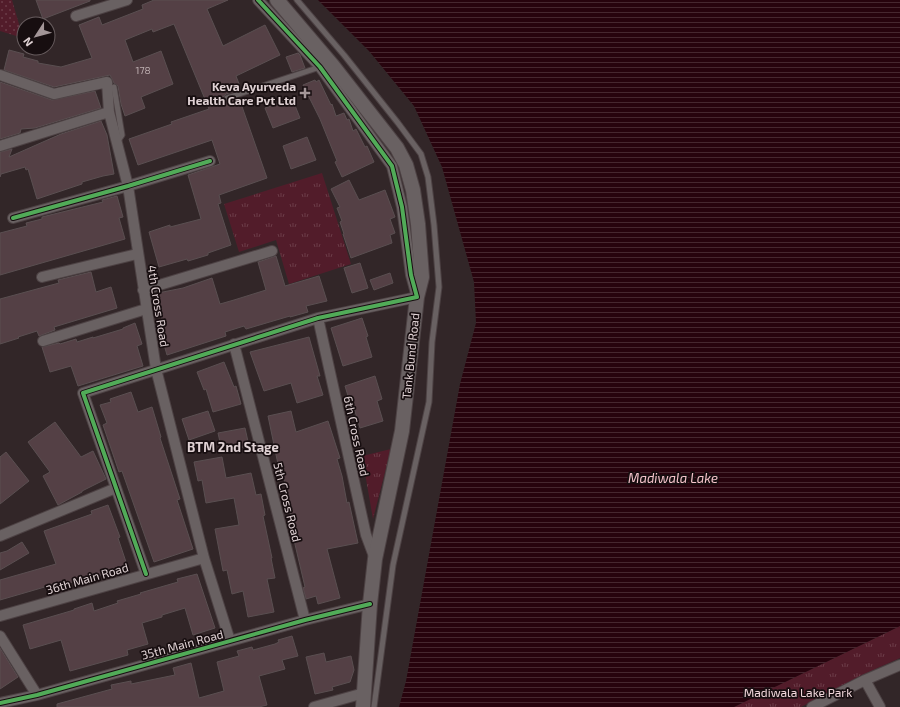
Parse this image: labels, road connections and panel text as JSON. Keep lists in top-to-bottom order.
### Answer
{
  "streets": {
    "main road": ["Tank Bund Road"],
    "street": [
      "4th Cross Road",
      "6th Cross Road",
      "5th Cross Road",
      "36th Main Road",
      "35th Main Road"
    ]
  },
  "crossings": [
    ["4th Cross Road", "36th Main Road"],
    ["4th Cross Road", "35th Main Road"],
    ["Tank Bund Road", "6th Cross Road"],
    ["Tank Bund Road", "35th Main Road"],
    ["5th Cross Road", "35th Main Road"]
  ],
  "districts": ["BTM 2nd Stage"],
  "water": ["Madiwala Lake"],
  "parks": ["Madiwala Lake Park"],
  "places": {
    "health": ["Keva Ayurveda Health Care Pvt Ltd"]
  },
  "house_numbers": ["178"],
  "north": "bottom left"
}
